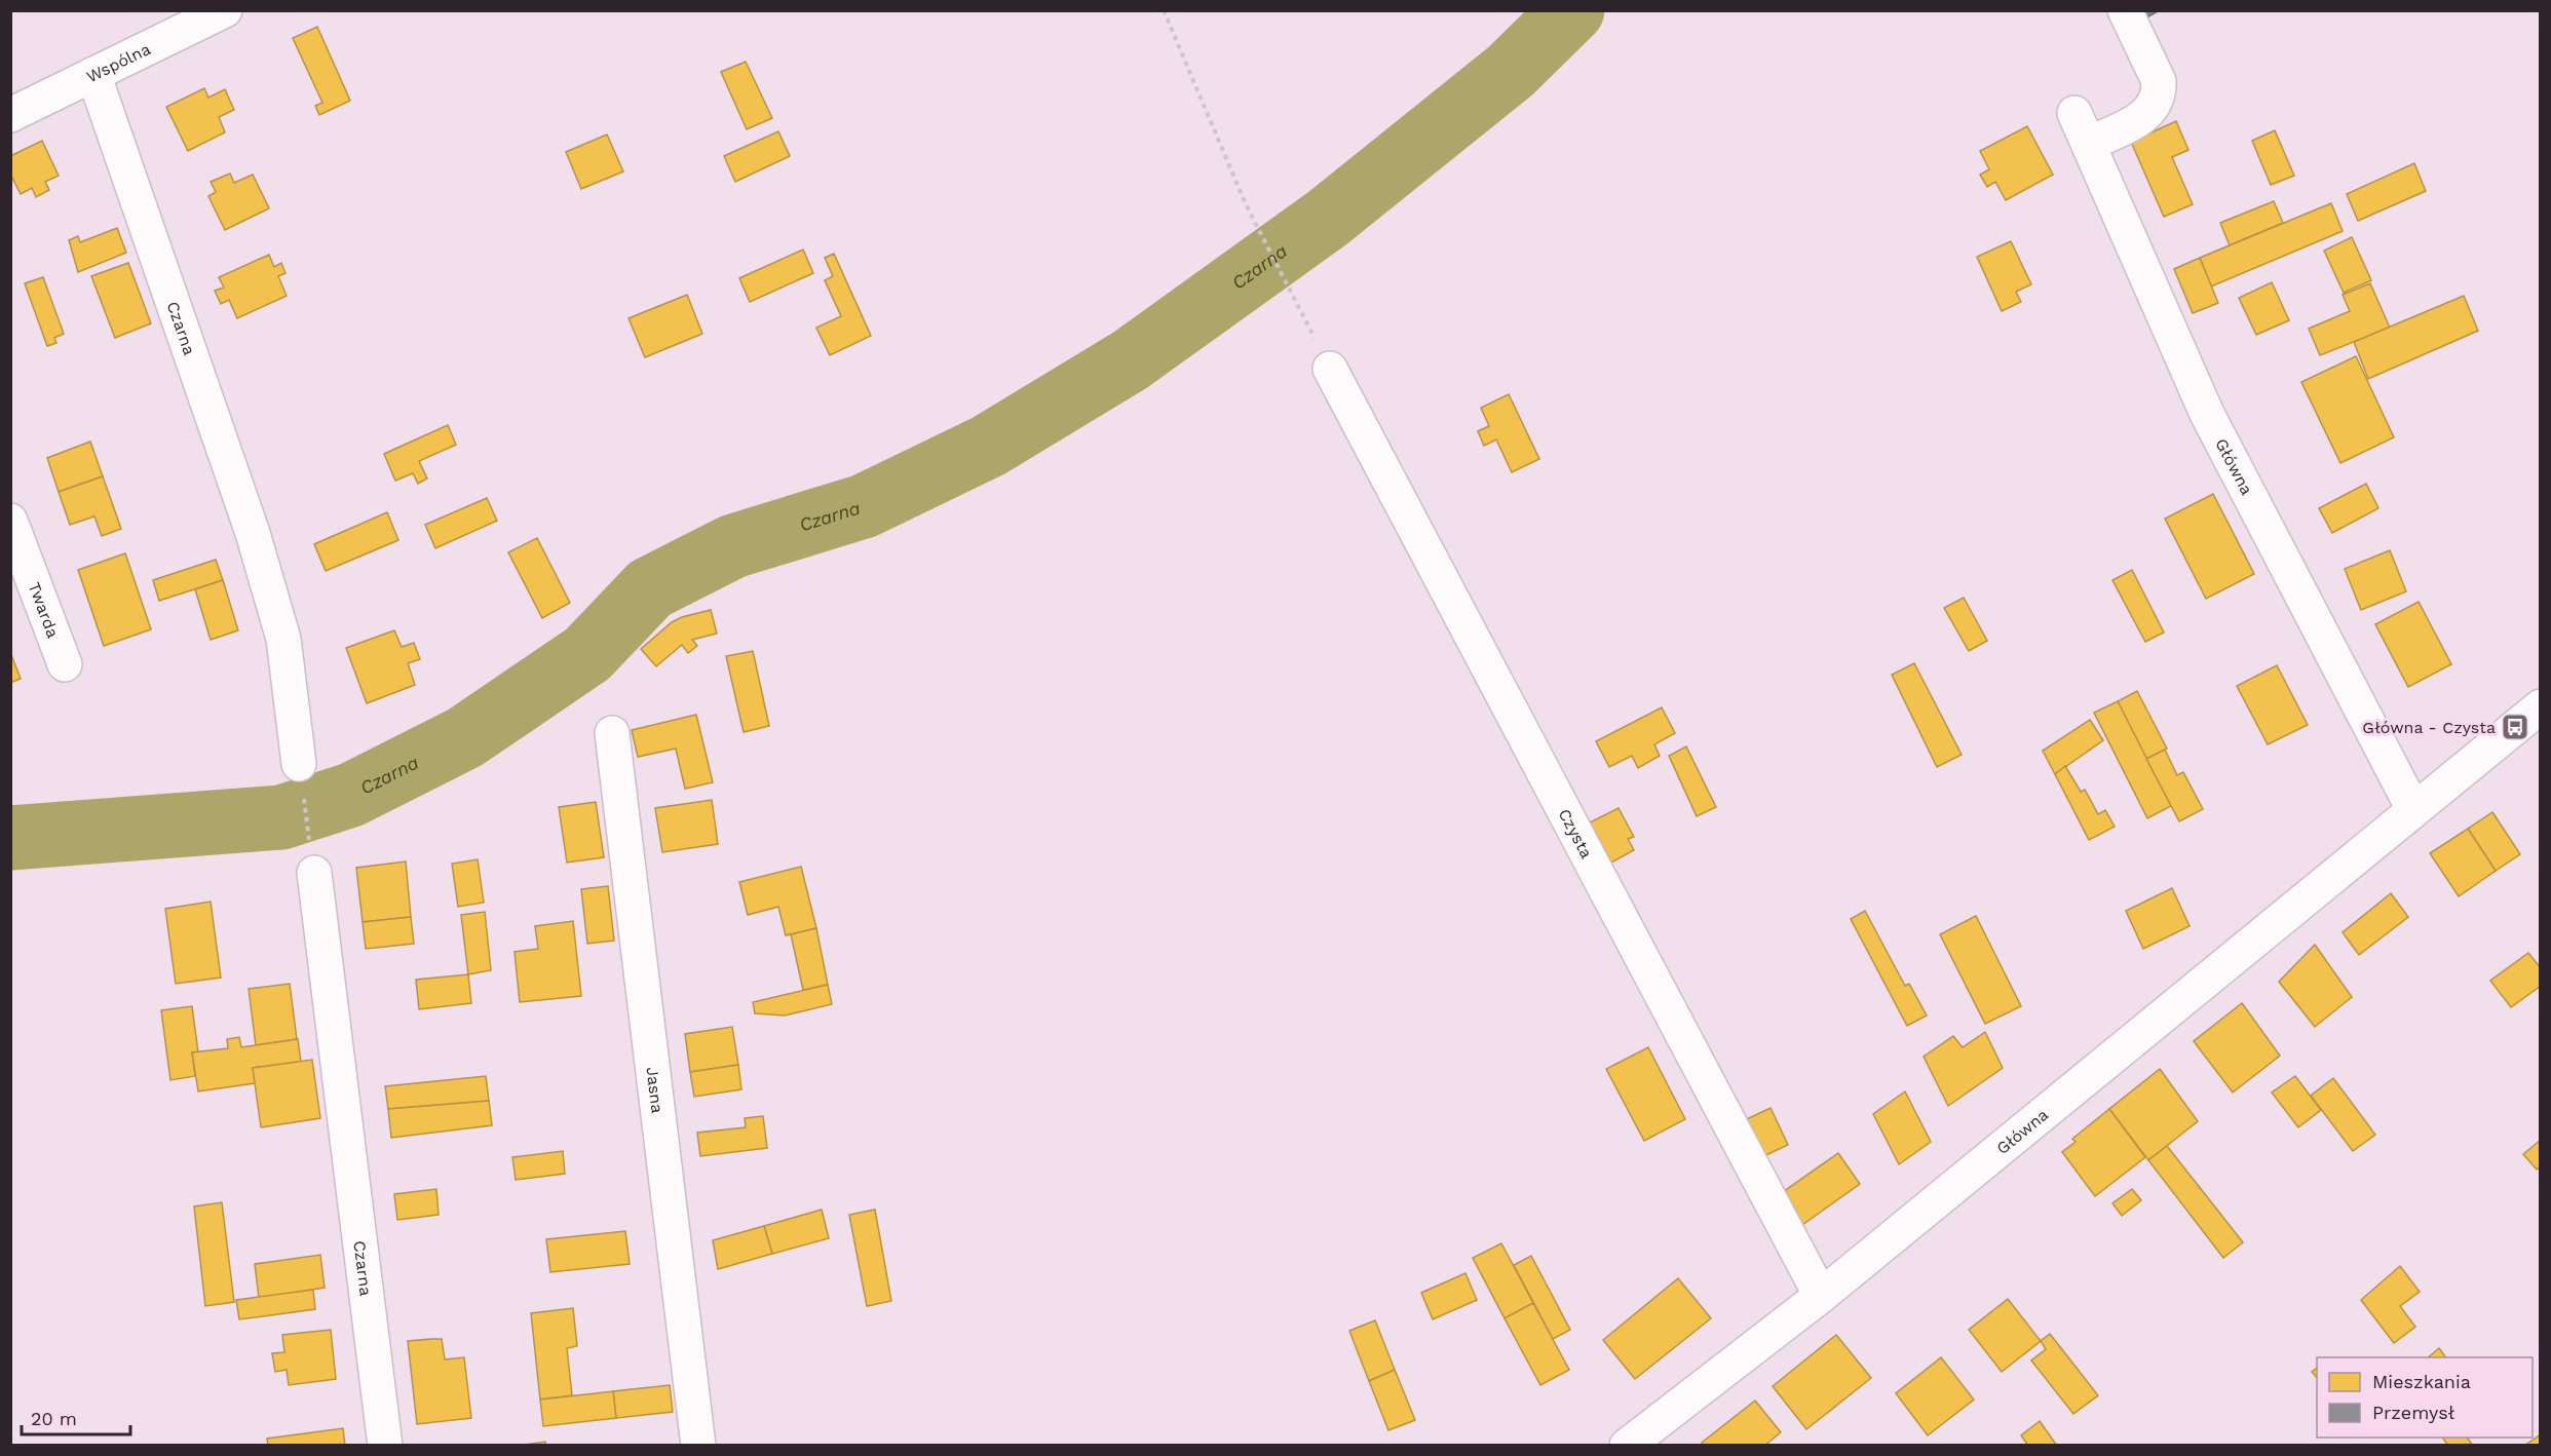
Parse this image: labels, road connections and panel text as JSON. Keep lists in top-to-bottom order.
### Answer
{
  "streets": {
    "street": [
      "Wspólna",
      "Czarna",
      "Główna",
      "Twarda",
      "Czysta",
      "Jasna"
    ]
  },
  "crossings": [
    ["Wspólna", "Czarna"],
    ["Główna", "Czysta"]
  ],
  "water": ["Czarna"],
  "places": {
    "bus stop": ["Główna - Czysta"]
  },
  "legend": ["Mieszkania", "Przemysł"],
  "scale_bar": "20 m"
}
